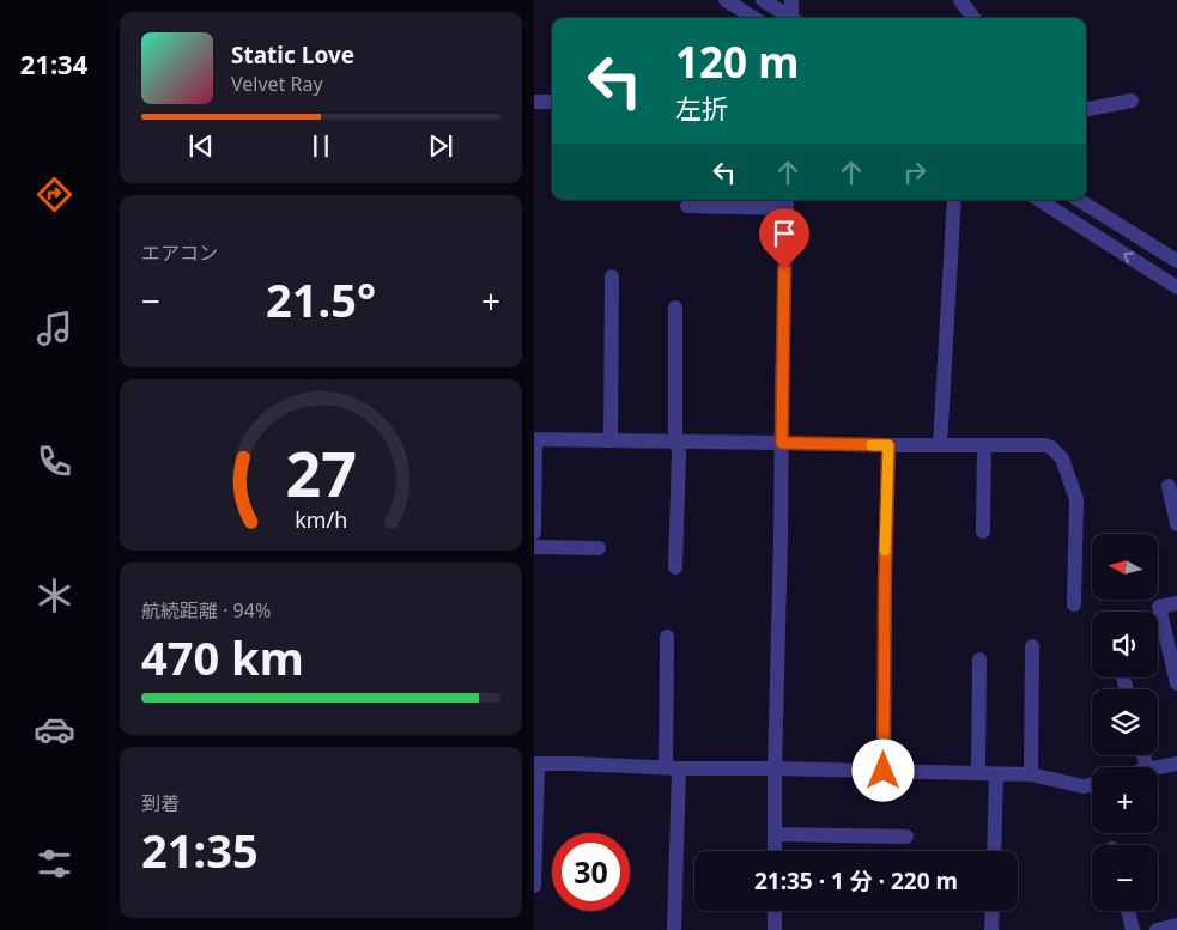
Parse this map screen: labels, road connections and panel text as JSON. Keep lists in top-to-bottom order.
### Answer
{
  "north": "left",
  "page": {
    "tabs": "21:34",
    "turn": ["120 m", "左折"],
    "song": ["Static Love", "Velvet Ray"],
    "tile": [
      "エアコン",
      ["航続距離 · 94%", "470 km"],
      ["到着", "21:35"]
    ],
    "heat": ["−", "21.5°", "+"],
    "map_buttons": ["+", "−"],
    "limit": "30",
    "trip": "21:35 · 1 分 · 220 m",
    "gauge": ["27", "km/h"]
  }
}
